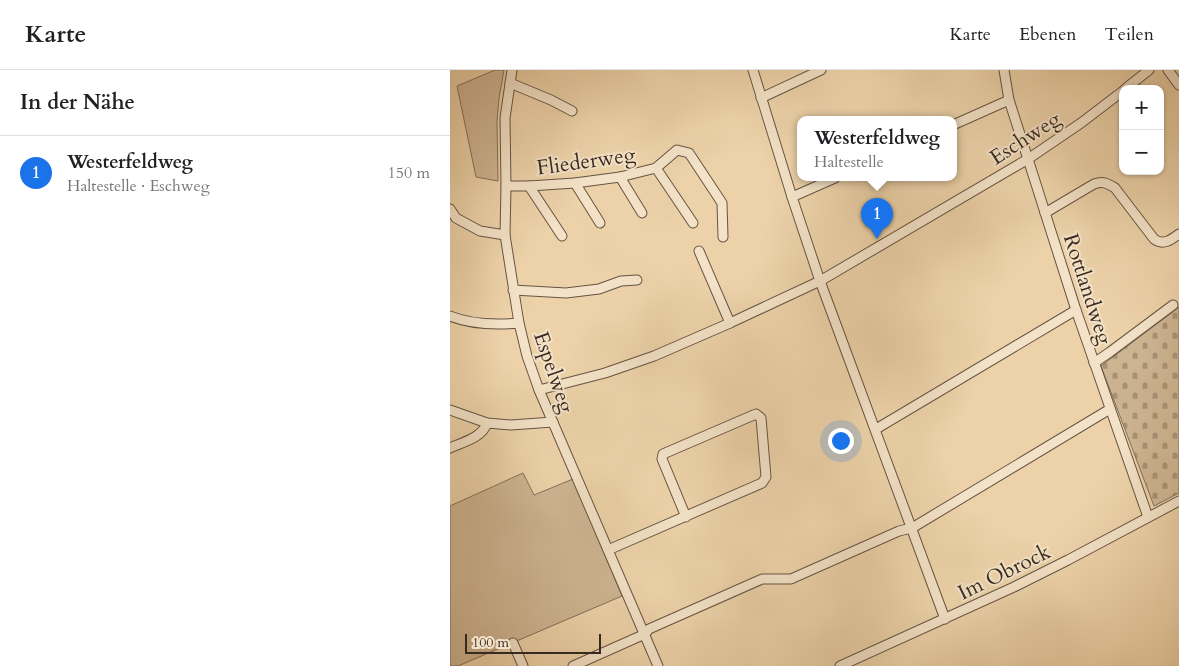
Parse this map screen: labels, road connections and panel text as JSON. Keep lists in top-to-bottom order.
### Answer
{
  "streets": {
    "street": [
      "Eschweg",
      "Fliederweg",
      "Rottlandweg",
      "Espelweg",
      "Im Obrock"
    ]
  },
  "crossings": [
    ["Eschweg", "Rottlandweg"],
    ["Eschweg", "Espelweg"],
    ["Fliederweg", "Espelweg"],
    ["Rottlandweg", "Im Obrock"]
  ],
  "scale_bar": "100 m",
  "page": {
    "header": "Karte",
    "nav": ["Karte", "Ebenen", "Teilen"],
    "heading": "In der Nähe",
    "map_buttons": ["+", "−"],
    "popup": ["Westerfeldweg", "Haltestelle"],
    "list": [
      {
        "mark": "1",
        "name": "Westerfeldweg",
        "note": "Haltestelle · Eschweg",
        "value": "150 m"
      }
    ],
    "pins": "1",
    "scale": "100 m"
  }
}
